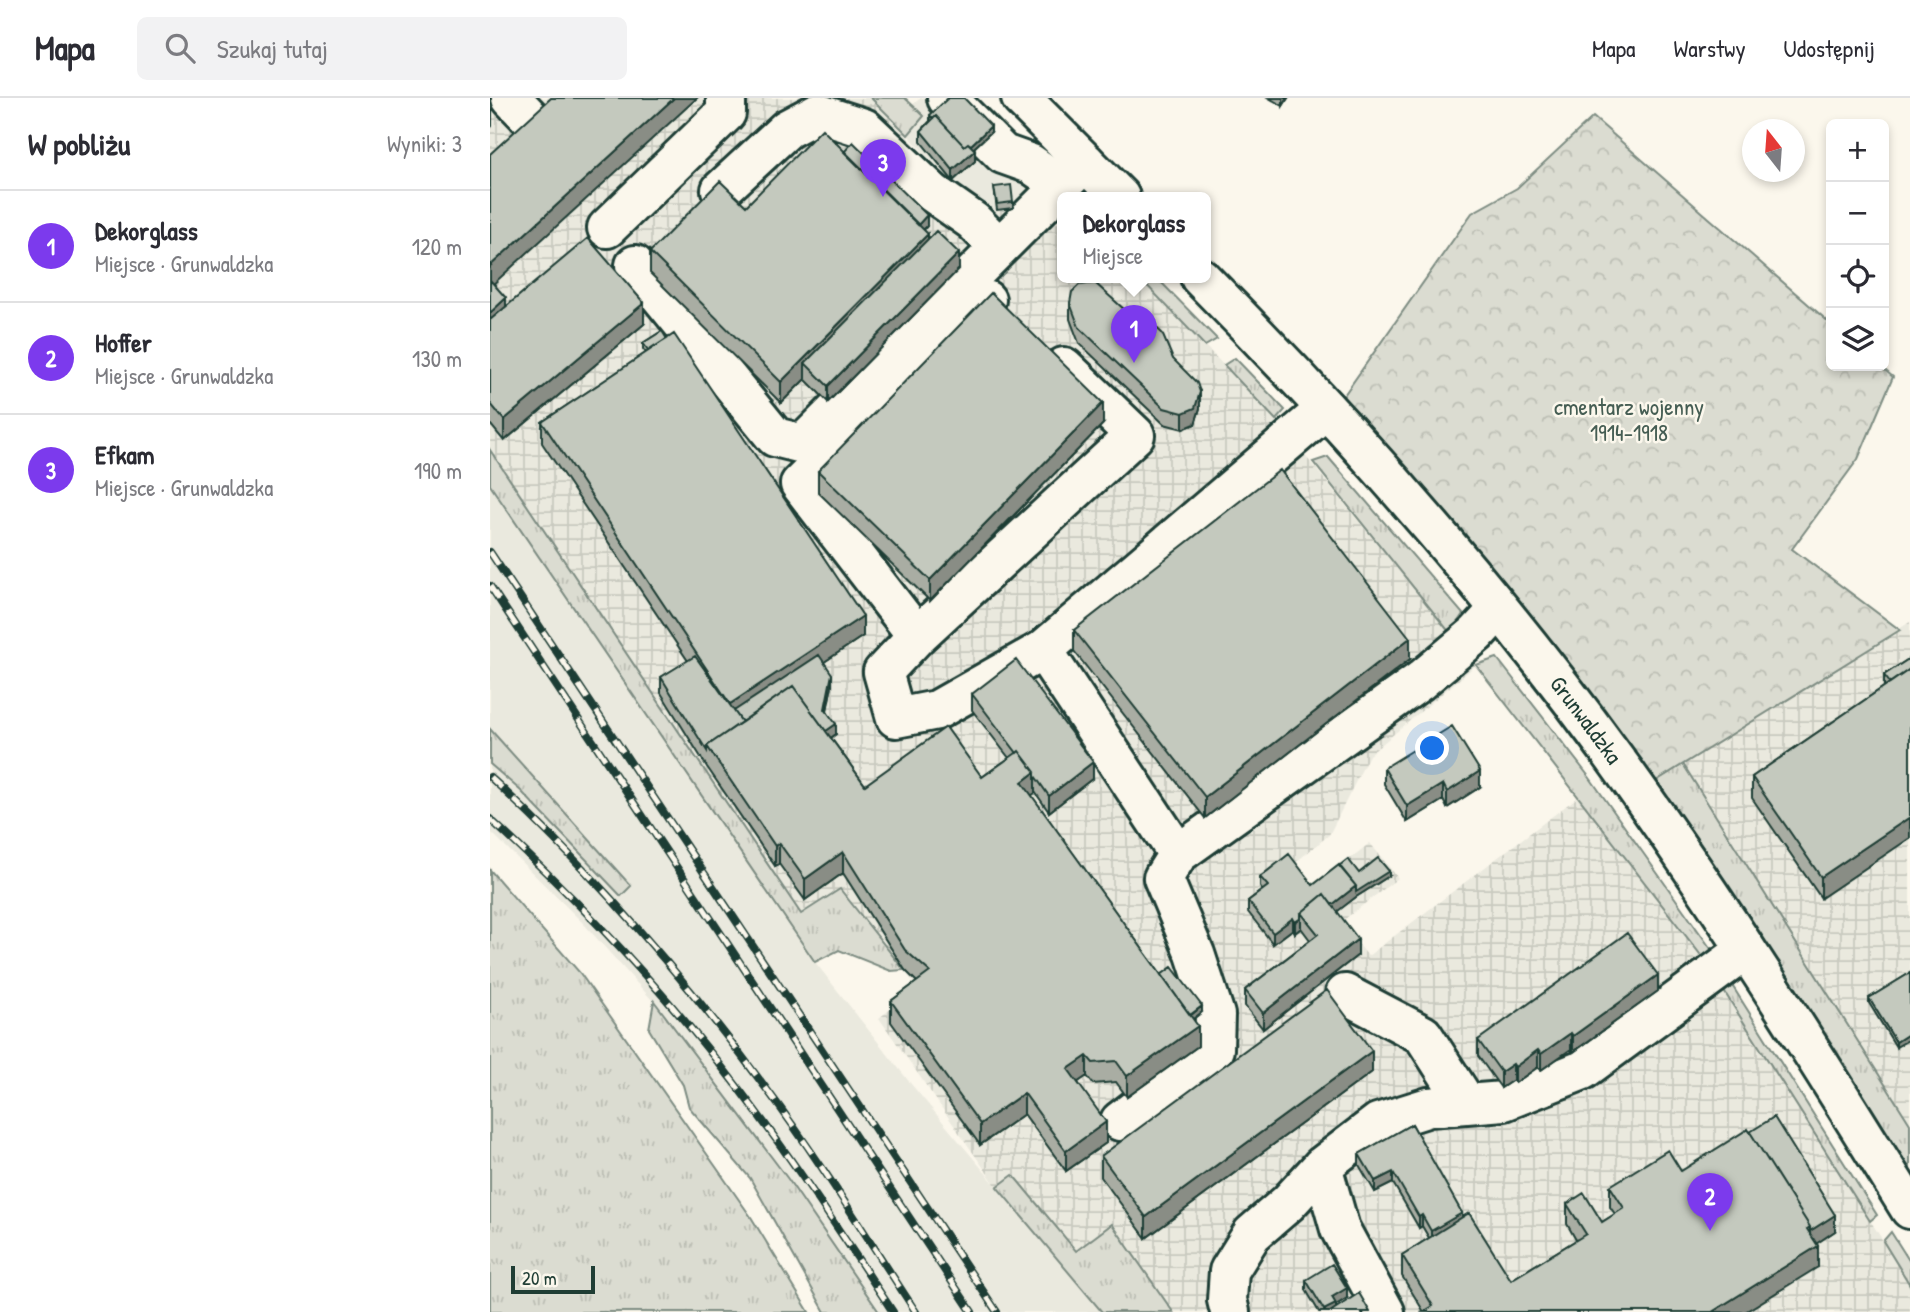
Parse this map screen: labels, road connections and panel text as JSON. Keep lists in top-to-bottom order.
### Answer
{
  "streets": {
    "main road": ["Grunwaldzka"]
  },
  "parks": ["cmentarz wojenny 1914-1918"],
  "scale_bar": "20 m",
  "north": "top",
  "page": {
    "header": "Mapa",
    "search": "Szukaj tutaj",
    "nav": ["Mapa", "Warstwy", "Udostępnij"],
    "heading": ["W pobliżu", "Wyniki: 3"],
    "map_buttons": ["+", "−"],
    "pins": ["3", "1", "2"],
    "list": [
      {
        "mark": "1",
        "name": "Dekorglass",
        "note": "Miejsce · Grunwaldzka",
        "value": "120 m"
      },
      {
        "mark": "2",
        "name": "Hoffer",
        "note": "Miejsce · Grunwaldzka",
        "value": "130 m"
      },
      {
        "mark": "3",
        "name": "Efkam",
        "note": "Miejsce · Grunwaldzka",
        "value": "190 m"
      }
    ],
    "popup": ["Dekorglass", "Miejsce"],
    "scale": "20 m"
  }
}
